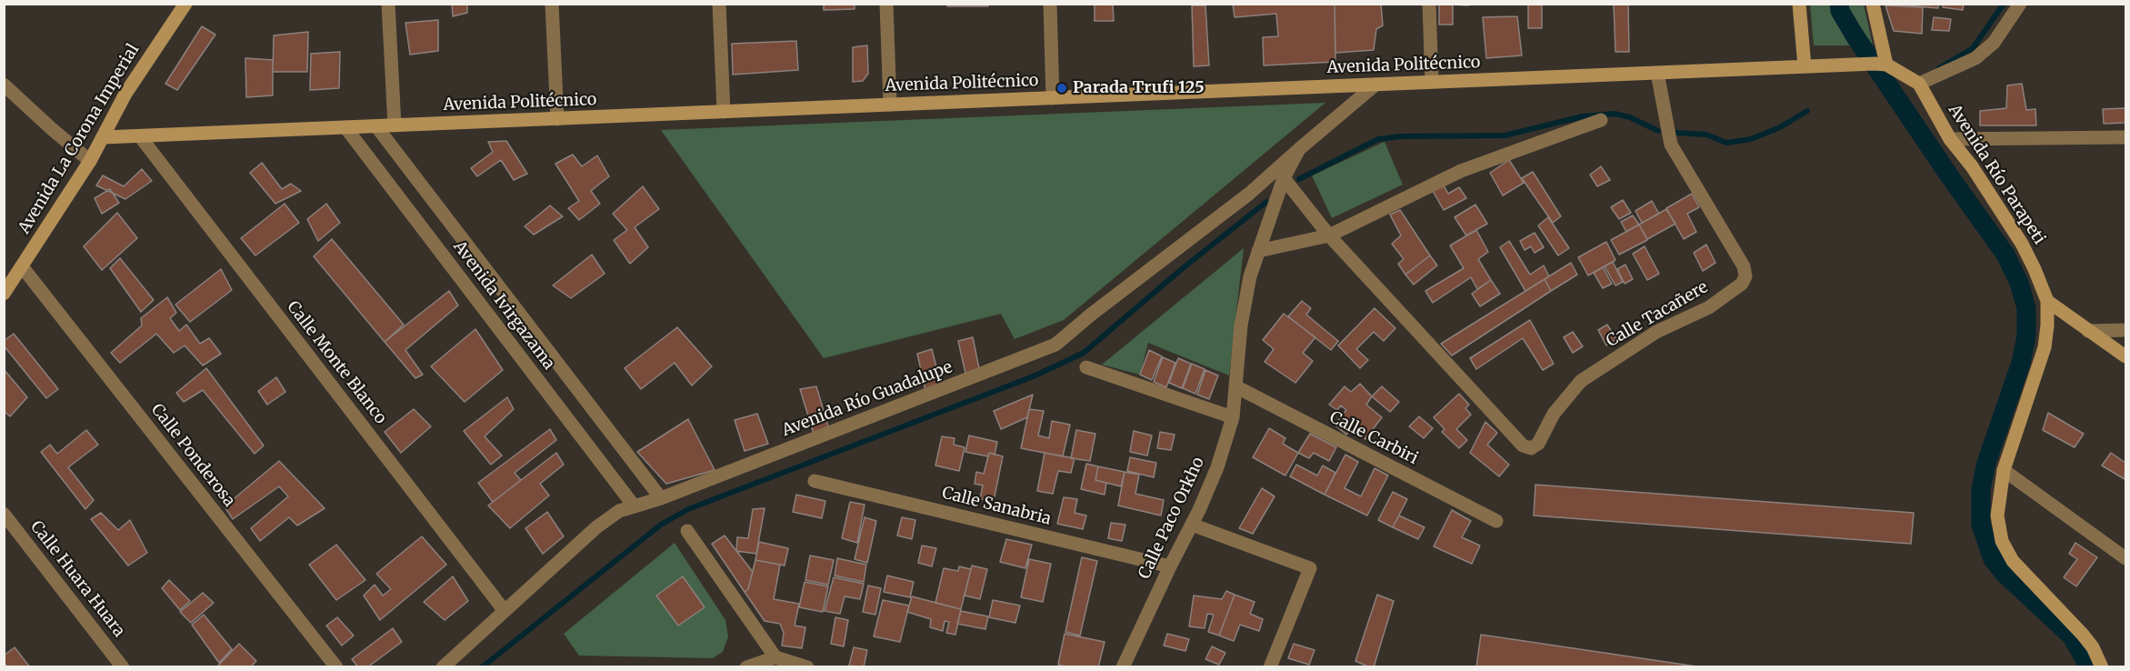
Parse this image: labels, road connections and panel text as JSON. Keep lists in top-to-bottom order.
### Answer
{
  "streets": {
    "street": [
      "Avenida Politécnico",
      "Avenida La Corona Imperial",
      "Avenida Río Parapeti",
      "Avenida Ivirgazama",
      "Calle Tacañere",
      "Calle Monte Blanco",
      "Avenida Río Guadalupe",
      "Calle Carbiri",
      "Calle Ponderosa",
      "Calle Sanabria",
      "Calle Paco Orkho",
      "Calle Huara Huara"
    ]
  },
  "crossings": [
    ["Avenida Politécnico", "Avenida La Corona Imperial"],
    ["Avenida Politécnico", "Avenida Ivirgazama"],
    ["Avenida Politécnico", "Calle Tacañere"],
    ["Avenida Politécnico", "Calle Monte Blanco"],
    ["Avenida Politécnico", "Avenida Río Guadalupe"],
    ["Avenida La Corona Imperial", "Calle Ponderosa"],
    ["Avenida Ivirgazama", "Avenida Río Guadalupe"],
    ["Calle Tacañere", "Calle Paco Orkho"],
    ["Calle Monte Blanco", "Avenida Río Guadalupe"],
    ["Avenida Río Guadalupe", "Calle Paco Orkho"],
    ["Calle Carbiri", "Calle Paco Orkho"],
    ["Calle Sanabria", "Calle Paco Orkho"]
  ],
  "places": ["Parada Trufi 125"]
}
